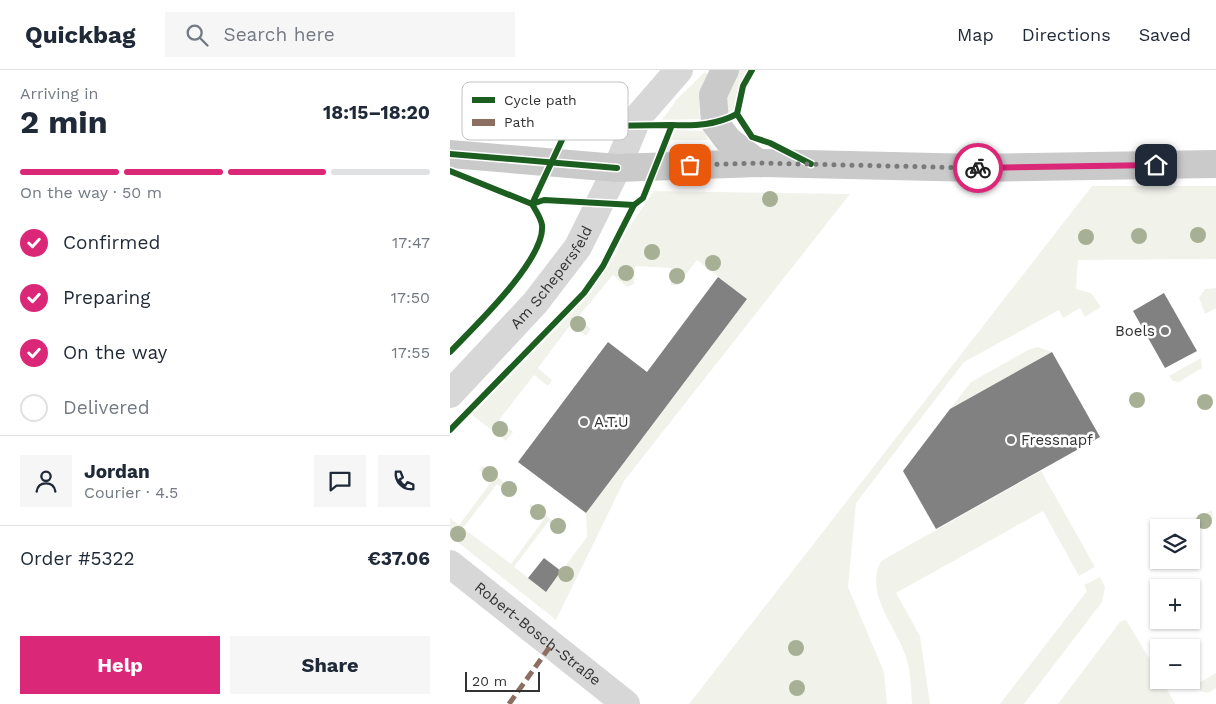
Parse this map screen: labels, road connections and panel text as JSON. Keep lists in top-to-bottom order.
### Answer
{
  "streets": {
    "street": ["Am Schepersfeld", "Robert-Bosch-Straße"]
  },
  "places": ["Boels", "A.T.U", "Fressnapf"],
  "legend": ["Cycle path", "Path"],
  "scale_bar": "20 m",
  "page": {
    "header": "Quickbag",
    "search": "Search here",
    "nav": ["Map", "Directions", "Saved"],
    "heading": ["2 min", "Arriving in", "18:15–18:20"],
    "panel": [
      "Jordan",
      "Courier · 4.5",
      "Order #5322",
      "€37.06"
    ],
    "bar": "On the way · 50 m",
    "list": [
      ["Confirmed", "17:47"],
      ["Preparing", "17:50"],
      ["On the way", "17:55"],
      "Delivered"
    ],
    "map_buttons": ["+", "−"],
    "buttons": ["Help", "Share"],
    "scale": "20 m"
  }
}
